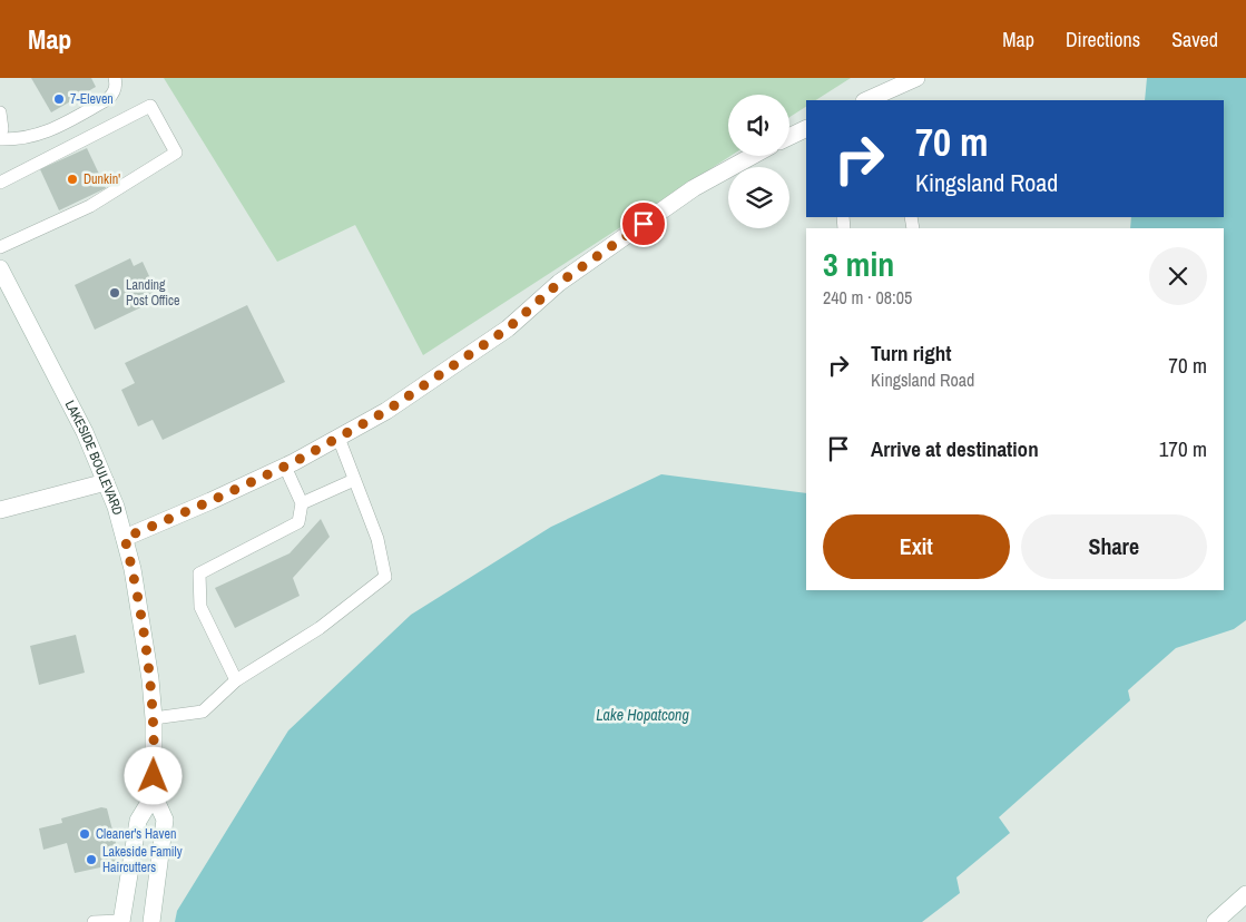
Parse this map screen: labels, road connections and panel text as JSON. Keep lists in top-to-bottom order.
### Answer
{
  "streets": {
    "street": ["LAKESIDE BOULEVARD"]
  },
  "water": ["Lake Hopatcong"],
  "places": [
    "7-Eleven",
    "Dunkin'",
    "Landing Post Office",
    "Cleaner's Haven",
    "Lakeside Family Haircutters"
  ],
  "page": {
    "header": "Map",
    "nav": ["Map", "Directions", "Saved"],
    "turn": ["70 m", "Kingsland Road"],
    "heading": ["3 min", "240 m · 08:05"],
    "list": [
      {
        "name": "Turn right",
        "note": "Kingsland Road",
        "value": "70 m"
      },
      {
        "name": "Arrive at destination",
        "value": "170 m"
      }
    ],
    "buttons": ["Exit", "Share"]
  }
}
